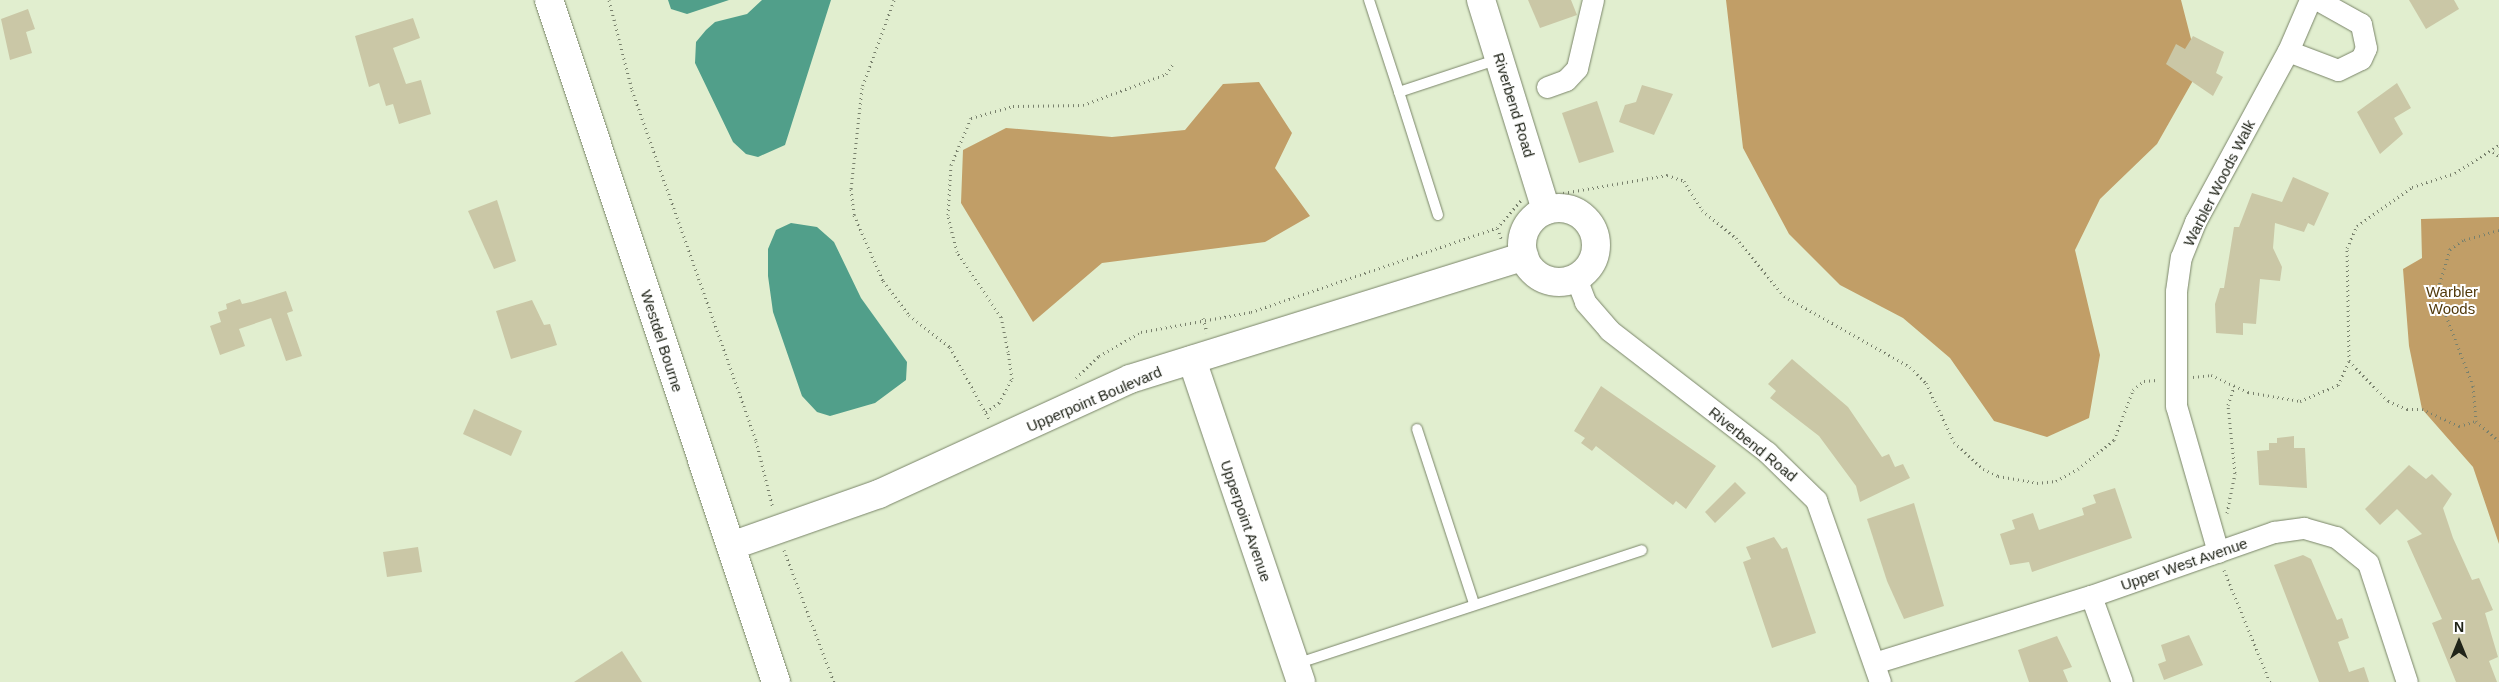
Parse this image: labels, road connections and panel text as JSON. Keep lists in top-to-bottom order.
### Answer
{
  "streets": {
    "street": [
      "Riverbend Road",
      "Warbler Woods Walk",
      "Westdel Bourne",
      "Upperpoint Boulevard",
      "Upperpoint Avenue",
      "Upper West Avenue"
    ]
  },
  "crossings": [
    ["Riverbend Road", "Upperpoint Boulevard"],
    ["Riverbend Road", "Upper West Avenue"],
    ["Warbler Woods Walk", "Upper West Avenue"],
    ["Westdel Bourne", "Upperpoint Boulevard"],
    ["Upperpoint Boulevard", "Upperpoint Avenue"]
  ],
  "parks": ["Warbler Woods"],
  "north": "top"
}
